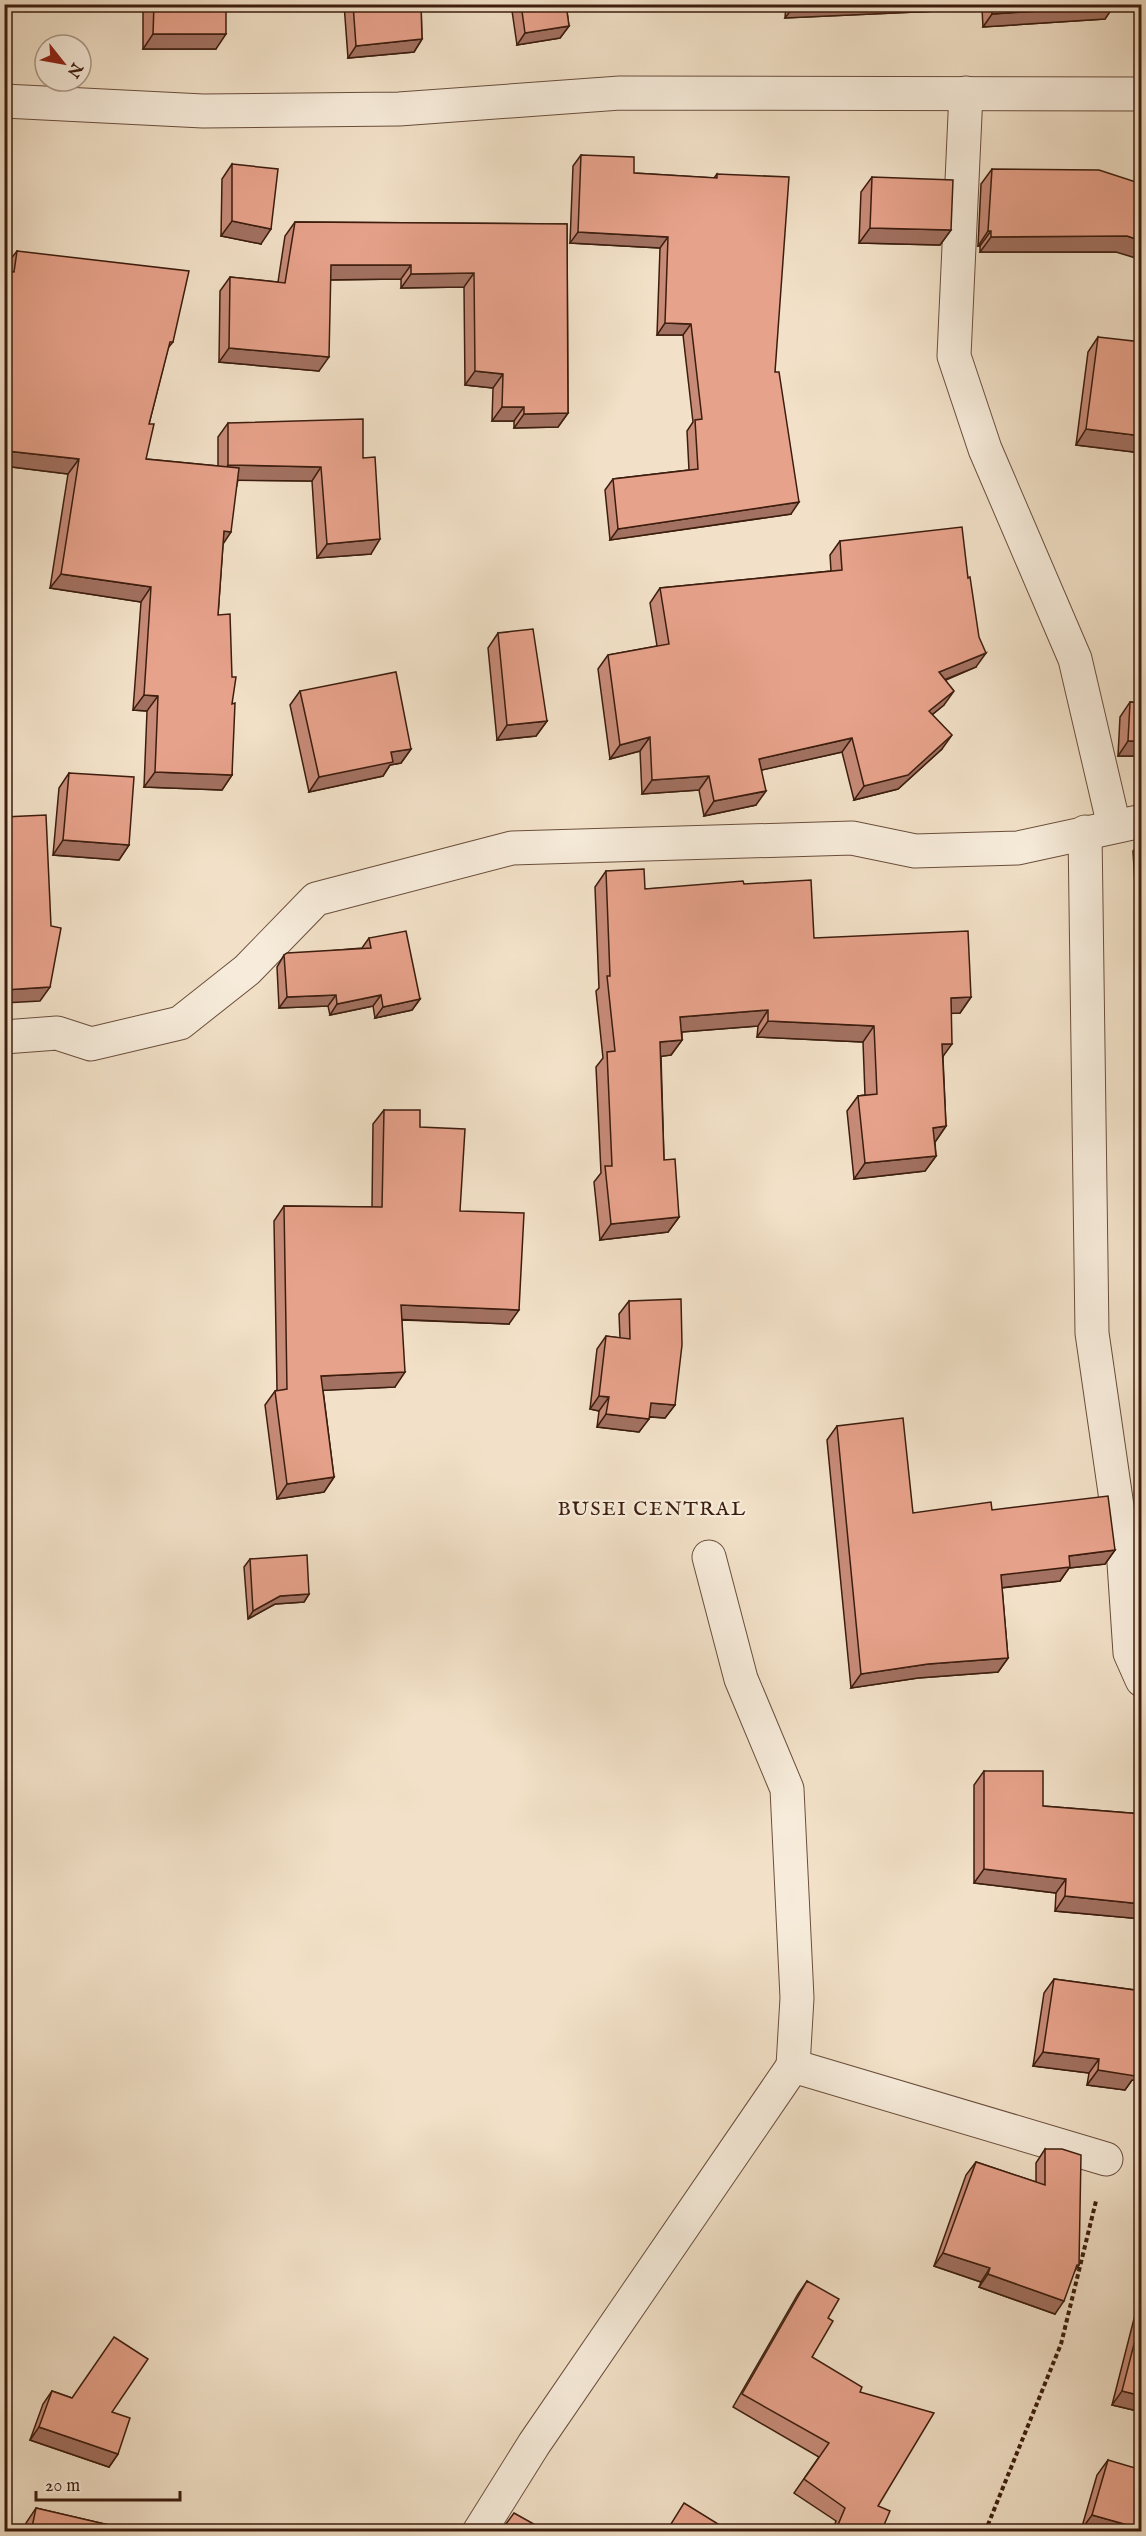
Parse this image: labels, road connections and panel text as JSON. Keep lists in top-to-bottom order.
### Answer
{
  "districts": ["BUSEI CENTRAL"],
  "scale_bar": "20 m",
  "north": "bottom right"
}
